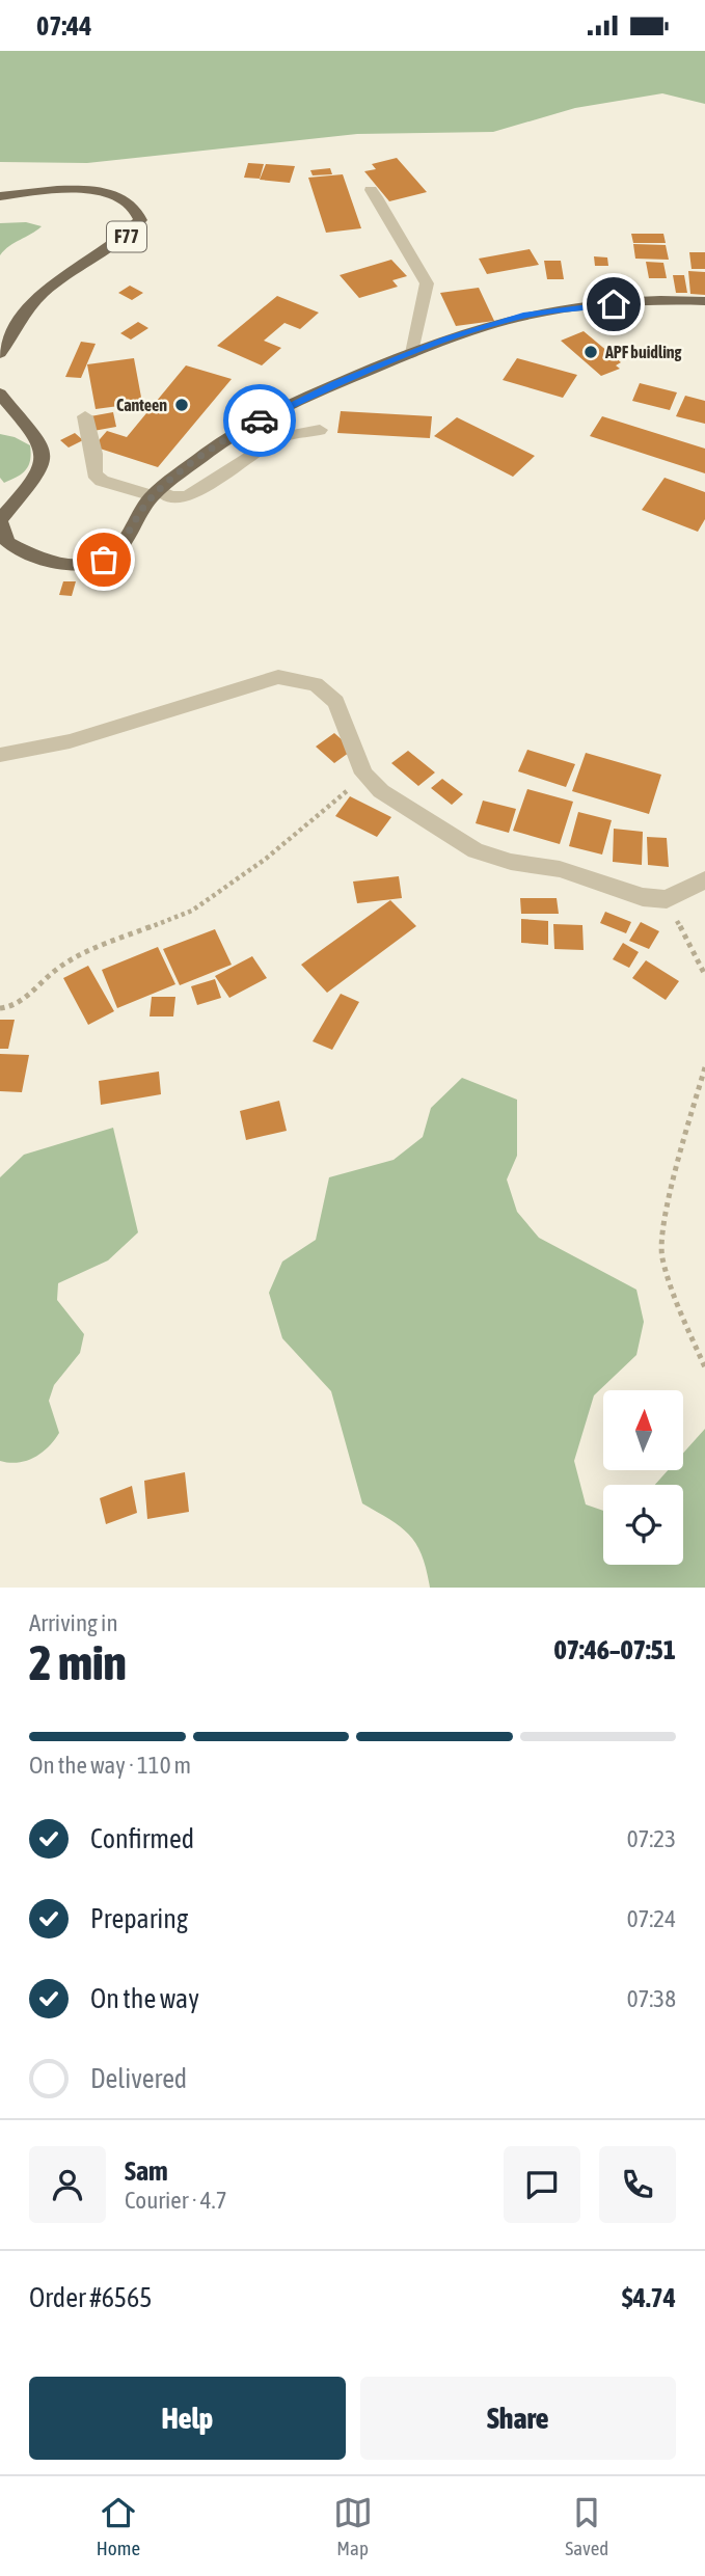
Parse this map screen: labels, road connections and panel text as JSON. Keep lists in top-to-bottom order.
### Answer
{
  "streets": {
    "main road": ["F77"]
  },
  "places": ["APF buidling", "Canteen"],
  "north": "top",
  "page": {
    "status": "07:44",
    "heading": ["2 min", "Arriving in", "07:46–07:51"],
    "panel": [
      "Sam",
      "Courier · 4.7",
      "Order #6565",
      "$4.74"
    ],
    "bar": "On the way · 110 m",
    "list": [
      ["Confirmed", "07:23"],
      ["Preparing", "07:24"],
      ["On the way", "07:38"],
      "Delivered"
    ],
    "buttons": ["Help", "Share"],
    "tabs": ["Home", "Map", "Saved"]
  }
}
